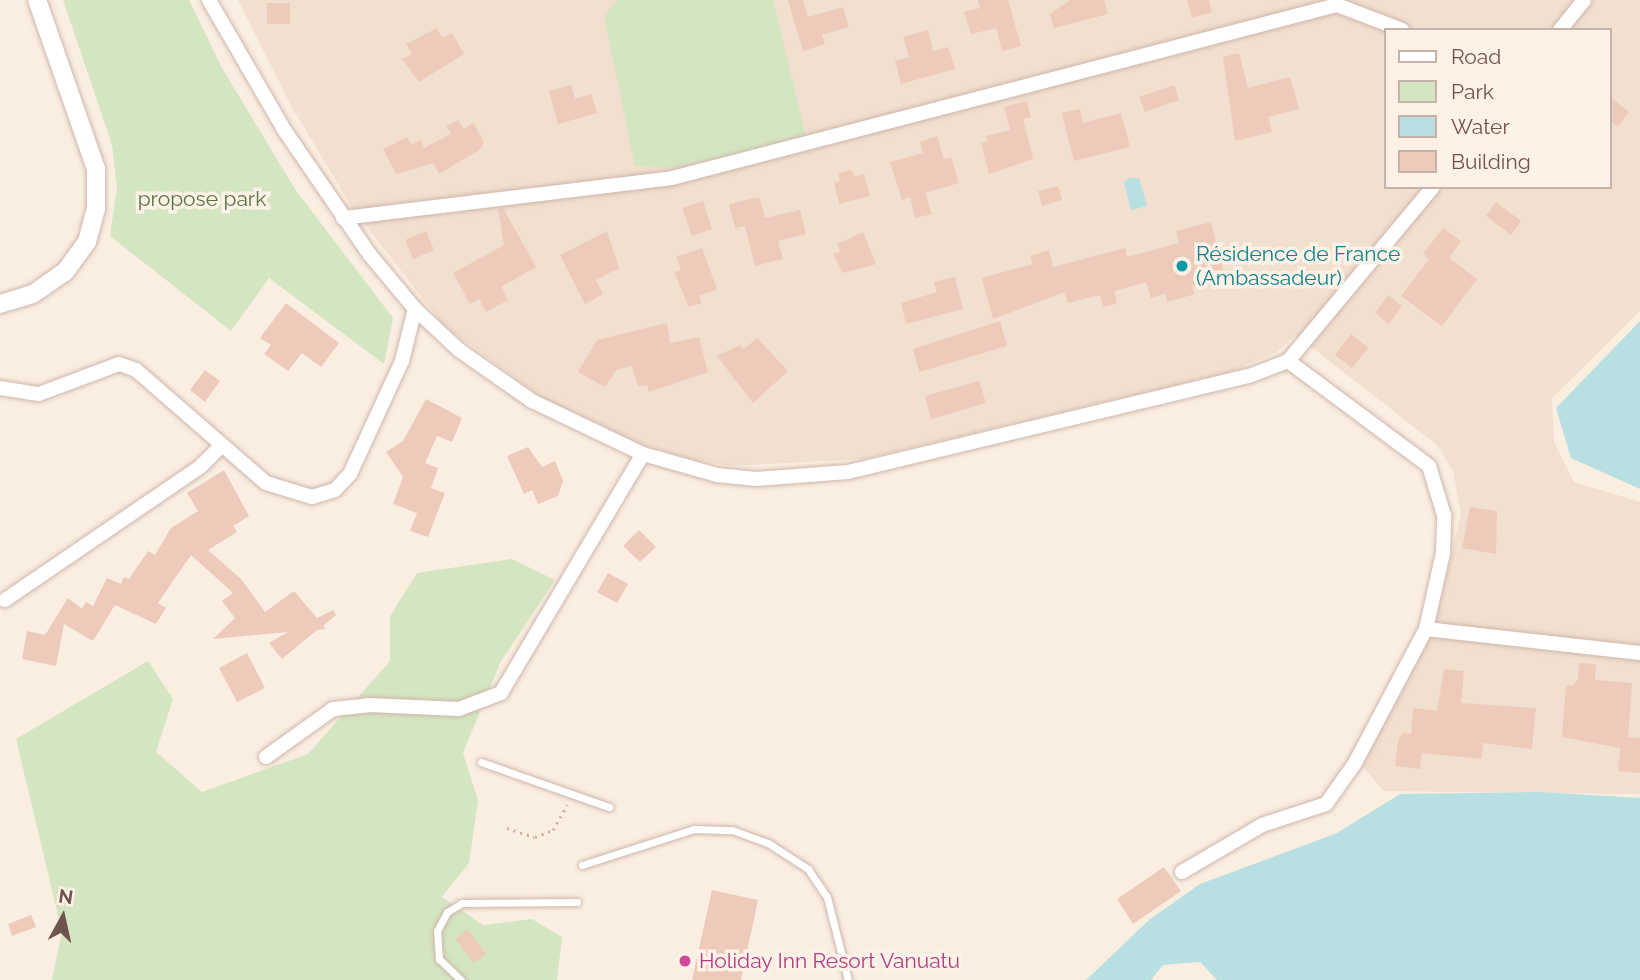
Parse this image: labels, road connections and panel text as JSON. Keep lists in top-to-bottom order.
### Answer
{
  "parks": ["propose park"],
  "places": ["Résidence de France (Ambassadeur)", "Holiday Inn Resort Vanuatu"],
  "legend": [
    "Road",
    "Park",
    "Water",
    "Building"
  ],
  "north": "top"
}
